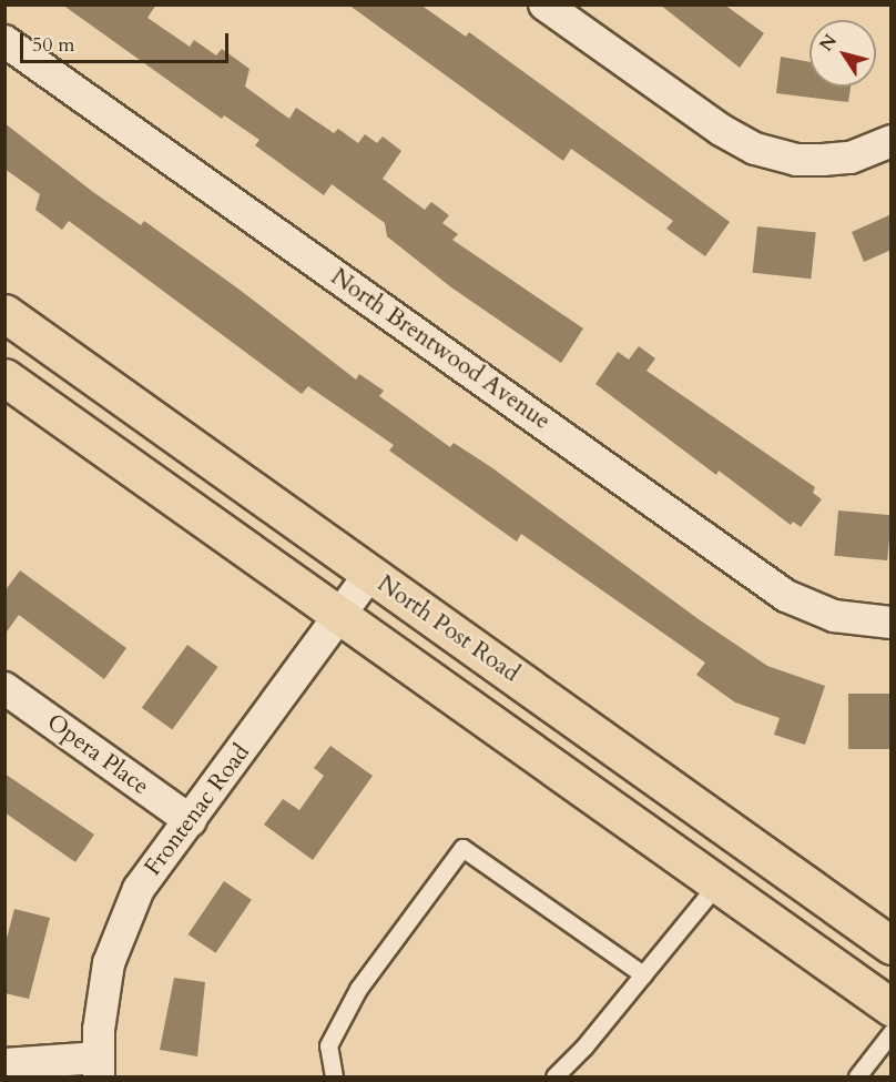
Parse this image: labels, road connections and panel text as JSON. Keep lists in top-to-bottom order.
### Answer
{
  "streets": {
    "main road": ["North Post Road"],
    "street": ["North Brentwood Avenue", "Opera Place", "Frontenac Road"]
  },
  "crossings": [
    ["North Post Road", "Frontenac Road"],
    ["Opera Place", "Frontenac Road"]
  ],
  "scale_bar": "50 m",
  "north": "top left"
}
